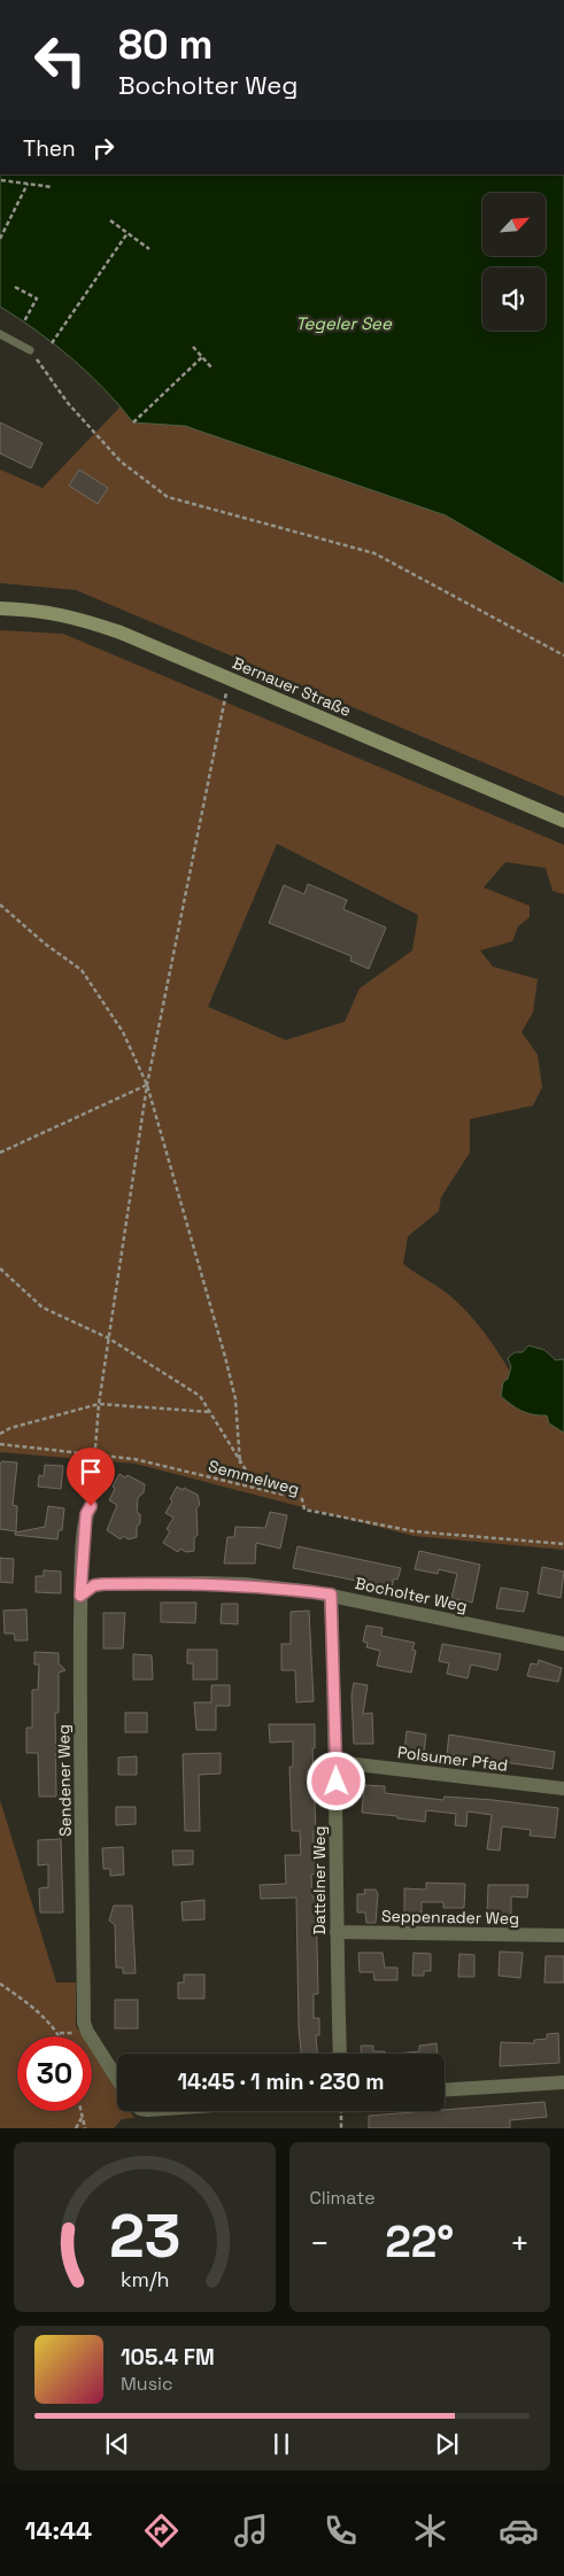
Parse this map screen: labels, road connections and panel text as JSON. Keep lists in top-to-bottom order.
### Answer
{
  "streets": {
    "main road": ["Bernauer Straße"],
    "street": [
      "Bocholter Weg",
      "Polsumer Pfad",
      "Sendener Weg",
      "Dattelner Weg",
      "Seppenrader Weg"
    ],
    "path": ["Semmelweg"]
  },
  "crossings": [
    ["Bocholter Weg", "Sendener Weg"],
    ["Bocholter Weg", "Dattelner Weg"],
    ["Polsumer Pfad", "Dattelner Weg"],
    ["Dattelner Weg", "Seppenrader Weg"]
  ],
  "water": ["Tegeler See"],
  "north": "top right",
  "page": {
    "turn": ["80 m", "Bocholter Weg"],
    "then": "Then",
    "limit": "30",
    "trip": "14:45 · 1 min · 230 m",
    "tile": "Climate",
    "heat": ["−", "22°", "+"],
    "song": ["105.4 FM", "Music"],
    "tabs": "14:44",
    "gauge": ["23", "km/h"]
  }
}
